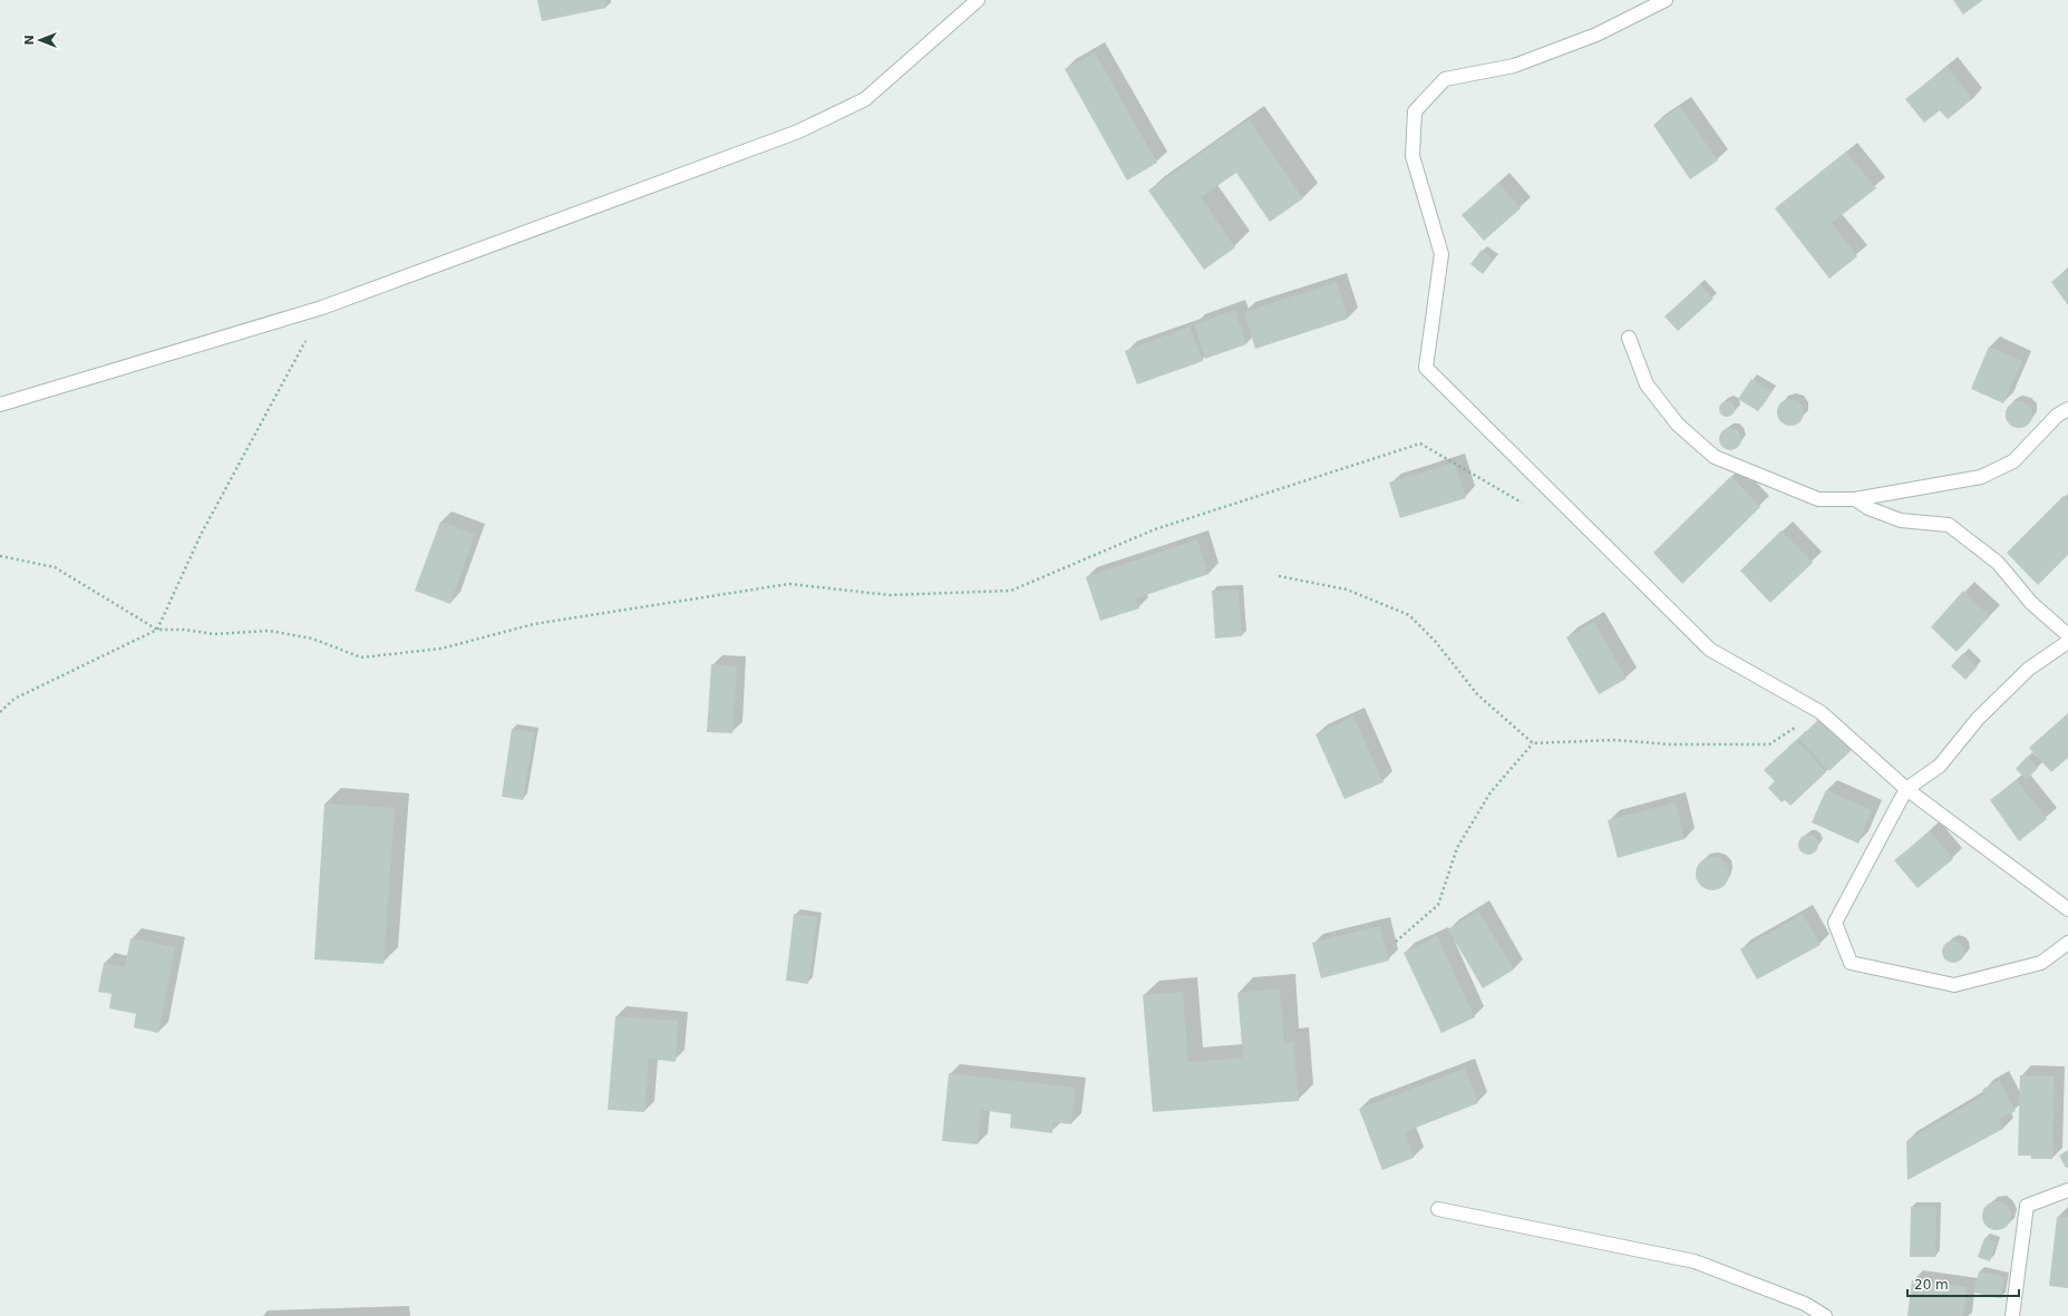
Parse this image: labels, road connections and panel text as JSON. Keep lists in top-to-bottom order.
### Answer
{
  "scale_bar": "20 m",
  "north": "left"
}
